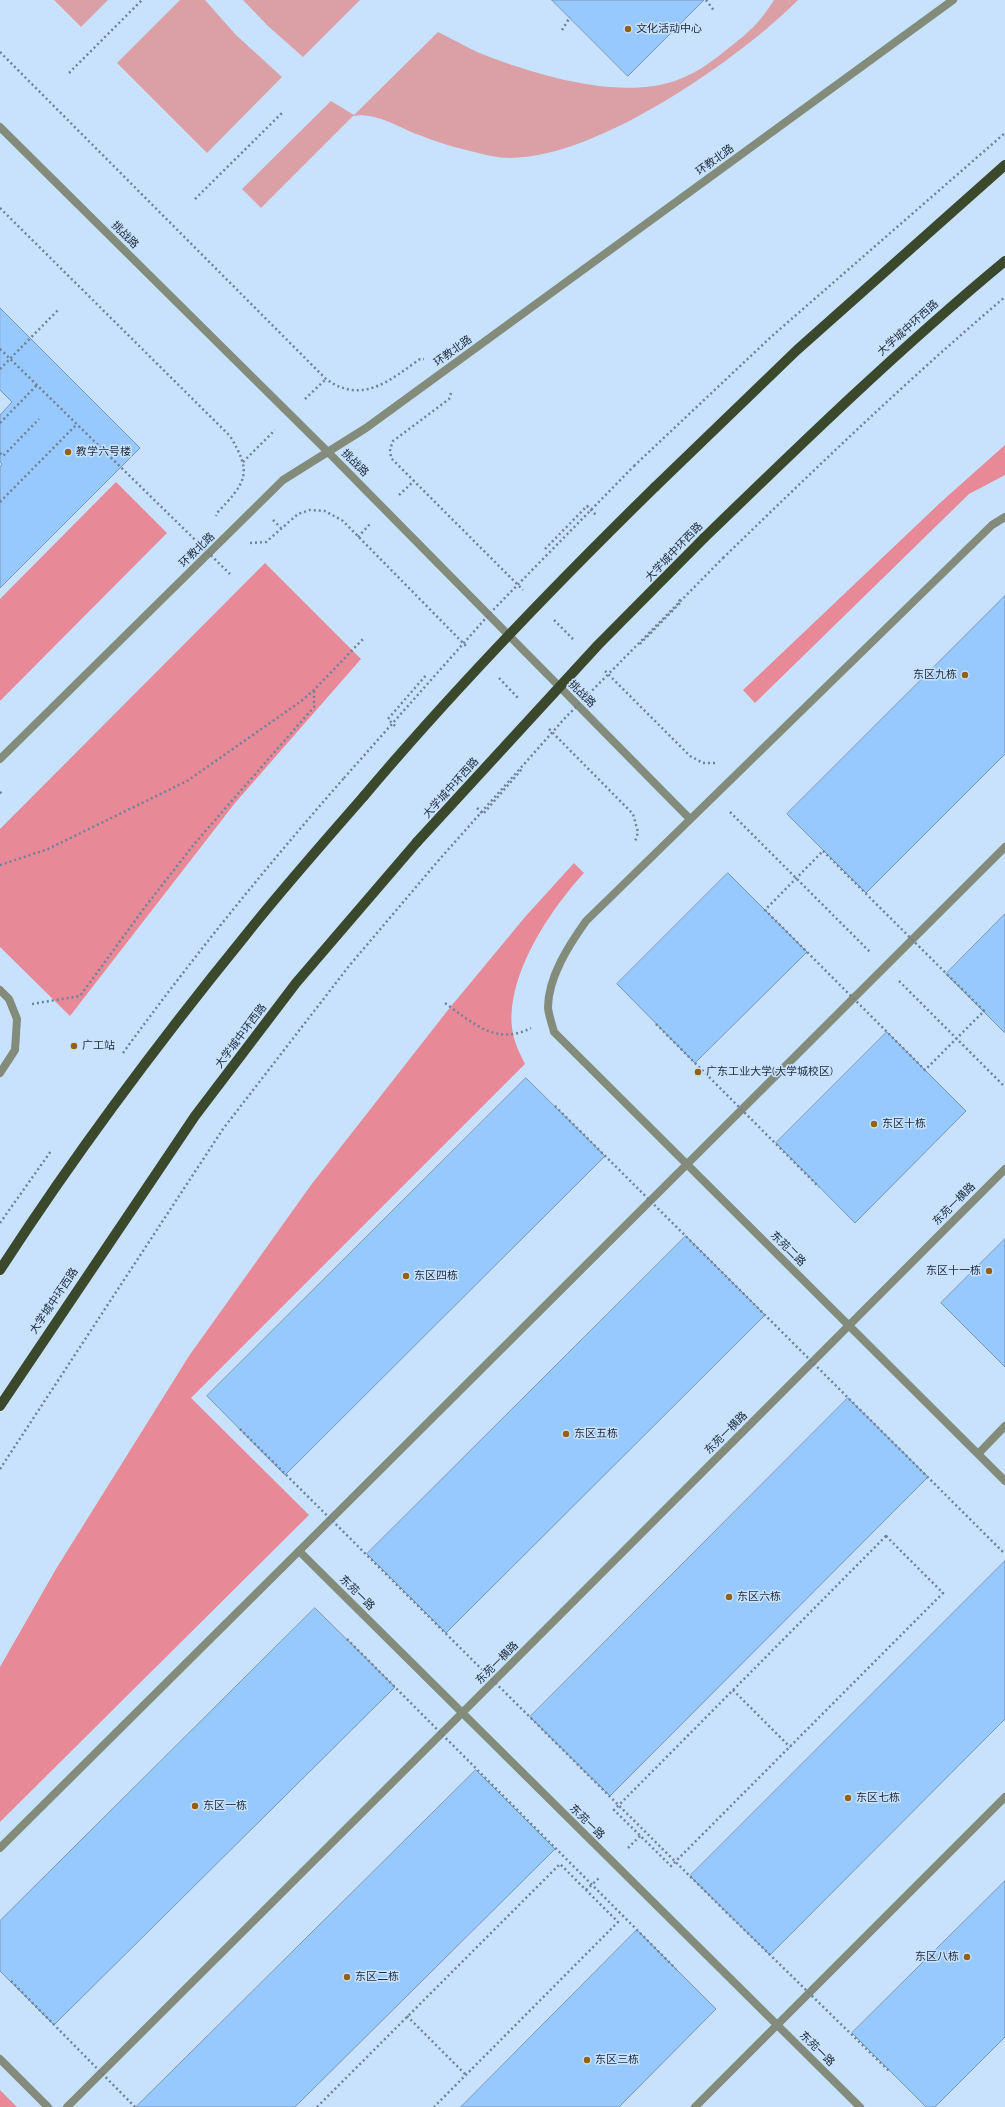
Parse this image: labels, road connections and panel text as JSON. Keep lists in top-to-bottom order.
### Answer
{
  "streets": {
    "main road": ["大学城中环西路"],
    "street": [
      "环教北路",
      "挑战路",
      "东苑一横路",
      "东苑二路",
      "东苑一路"
    ]
  },
  "crossings": [
    ["环教北路", "挑战路"],
    ["挑战路", "东苑二路"],
    ["东苑一横路", "东苑二路"],
    ["东苑一横路", "东苑一路"]
  ],
  "places": [
    "文化活动中心",
    "教学六号楼",
    "东区九栋",
    "广工站",
    "广东工业大学(大学城校区)",
    "东区十栋",
    "东区十一栋",
    "东区四栋",
    "东区五栋",
    "东区六栋",
    "东区七栋",
    "东区一栋",
    "东区八栋",
    "东区二栋",
    "东区三栋"
  ]
}
